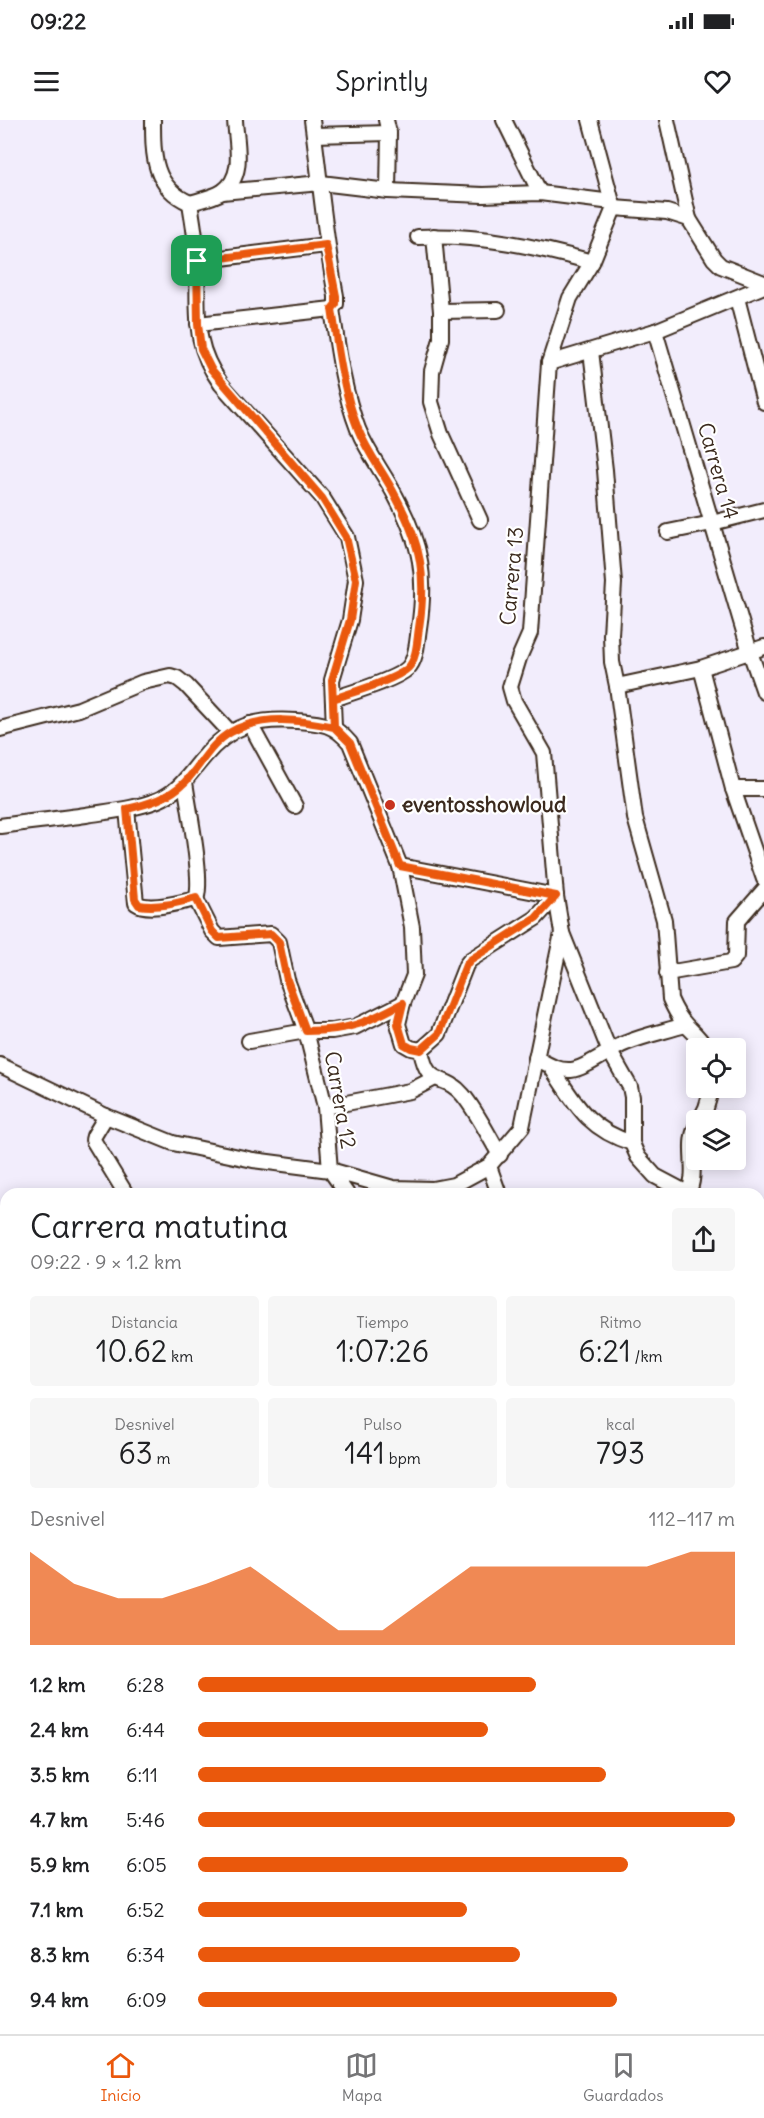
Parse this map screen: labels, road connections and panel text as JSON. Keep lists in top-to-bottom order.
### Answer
{
  "streets": {
    "street": ["Carrera 14", "Carrera 13", "Carrera 12"]
  },
  "places": ["eventosshowloud"],
  "page": {
    "status": "09:22",
    "header": "Sprintly",
    "heading": ["Carrera matutina", "09:22 · 9 × 1.2 km"],
    "stats": [
      ["Distancia", "10.62 km"],
      ["Tiempo", "1:07:26"],
      ["Ritmo", "6:21 /km"],
      ["Desnivel", "63 m"],
      ["Pulso", "141 bpm"],
      ["kcal", "793"]
    ],
    "chart": ["Desnivel", "112–117 m"],
    "list": [
      {
        "name": "1.2 km",
        "note": "6:28"
      },
      {
        "name": "2.4 km",
        "note": "6:44"
      },
      {
        "name": "3.5 km",
        "note": "6:11"
      },
      {
        "name": "4.7 km",
        "note": "5:46"
      },
      {
        "name": "5.9 km",
        "note": "6:05"
      },
      {
        "name": "7.1 km",
        "note": "6:52"
      },
      {
        "name": "8.3 km",
        "note": "6:34"
      },
      {
        "name": "9.4 km",
        "note": "6:09"
      }
    ],
    "tabs": ["Inicio", "Mapa", "Guardados"]
  }
}
